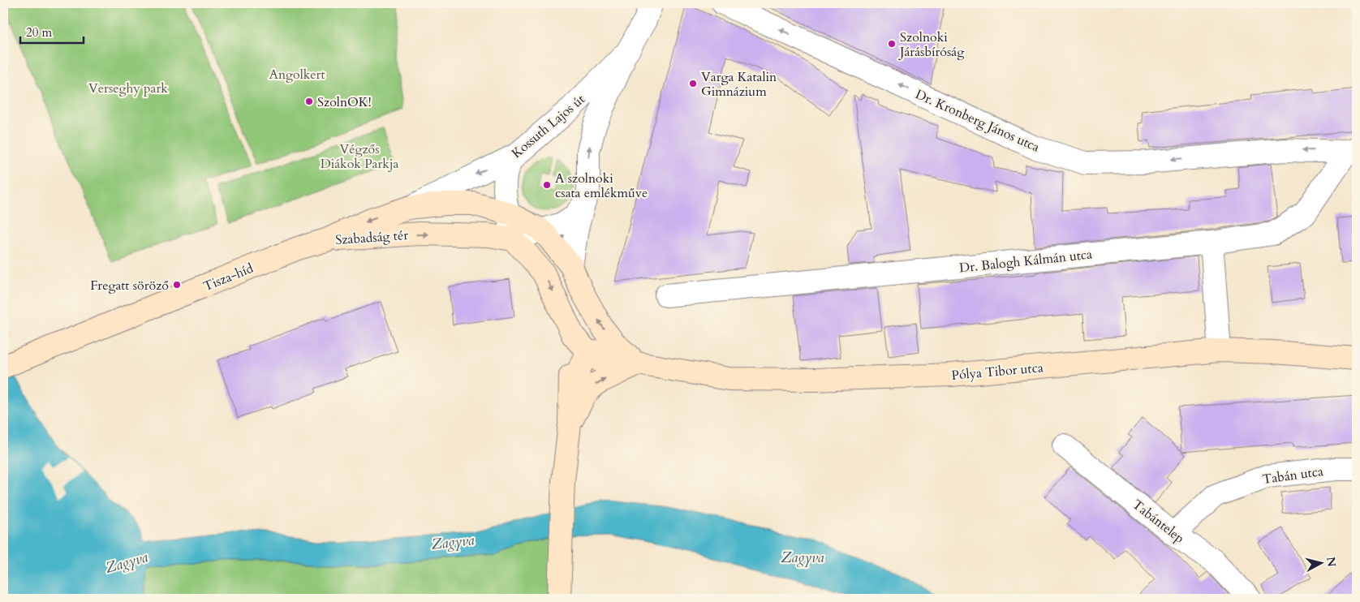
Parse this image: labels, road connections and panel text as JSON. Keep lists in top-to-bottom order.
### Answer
{
  "streets": {
    "main road": ["Szabadság tér", "Tisza-híd", "Pólya Tibor utca"],
    "street": [
      "Dr. Kronberg János utca",
      "Kossuth Lajos út",
      "Dr. Balogh Kálmán utca",
      "Tabán utca",
      "Tabántelep"
    ]
  },
  "crossings": [
    ["Dr. Kronberg János utca", "Dr. Balogh Kálmán utca"],
    ["Kossuth Lajos út", "Szabadság tér"],
    ["Szabadság tér", "Tisza-híd"],
    ["Tabán utca", "Tabántelep"]
  ],
  "one_way": ["Dr. Kronberg János utca"],
  "water": ["Zagyva"],
  "parks": ["Angolkert", "Verseghy park", "Végzős Diákok Parkja"],
  "places": [
    "Szolnoki Járásbíróság",
    "Varga Katalin Gimnázium",
    "SzolnOK!",
    "A szolnoki csata emlékműve",
    "Fregatt söröző"
  ],
  "scale_bar": "20 m",
  "north": "right"
}
